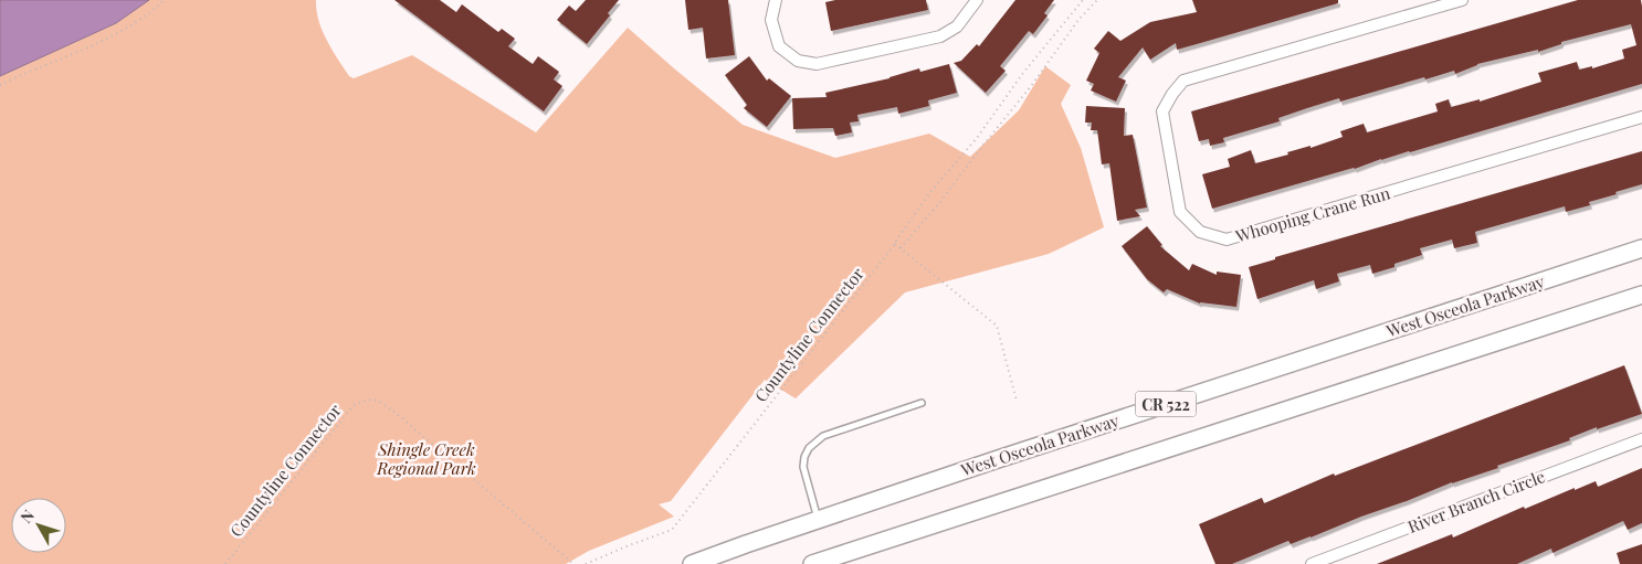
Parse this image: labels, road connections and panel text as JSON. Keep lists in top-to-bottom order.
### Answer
{
  "streets": {
    "main road": ["West Osceola Parkway", "CR 522"],
    "street": ["Whooping Crane Run", "River Branch Circle"],
    "path": ["Countyline Connector"]
  },
  "parks": ["Shingle Creek Regional Park"],
  "north": "top left"
}
